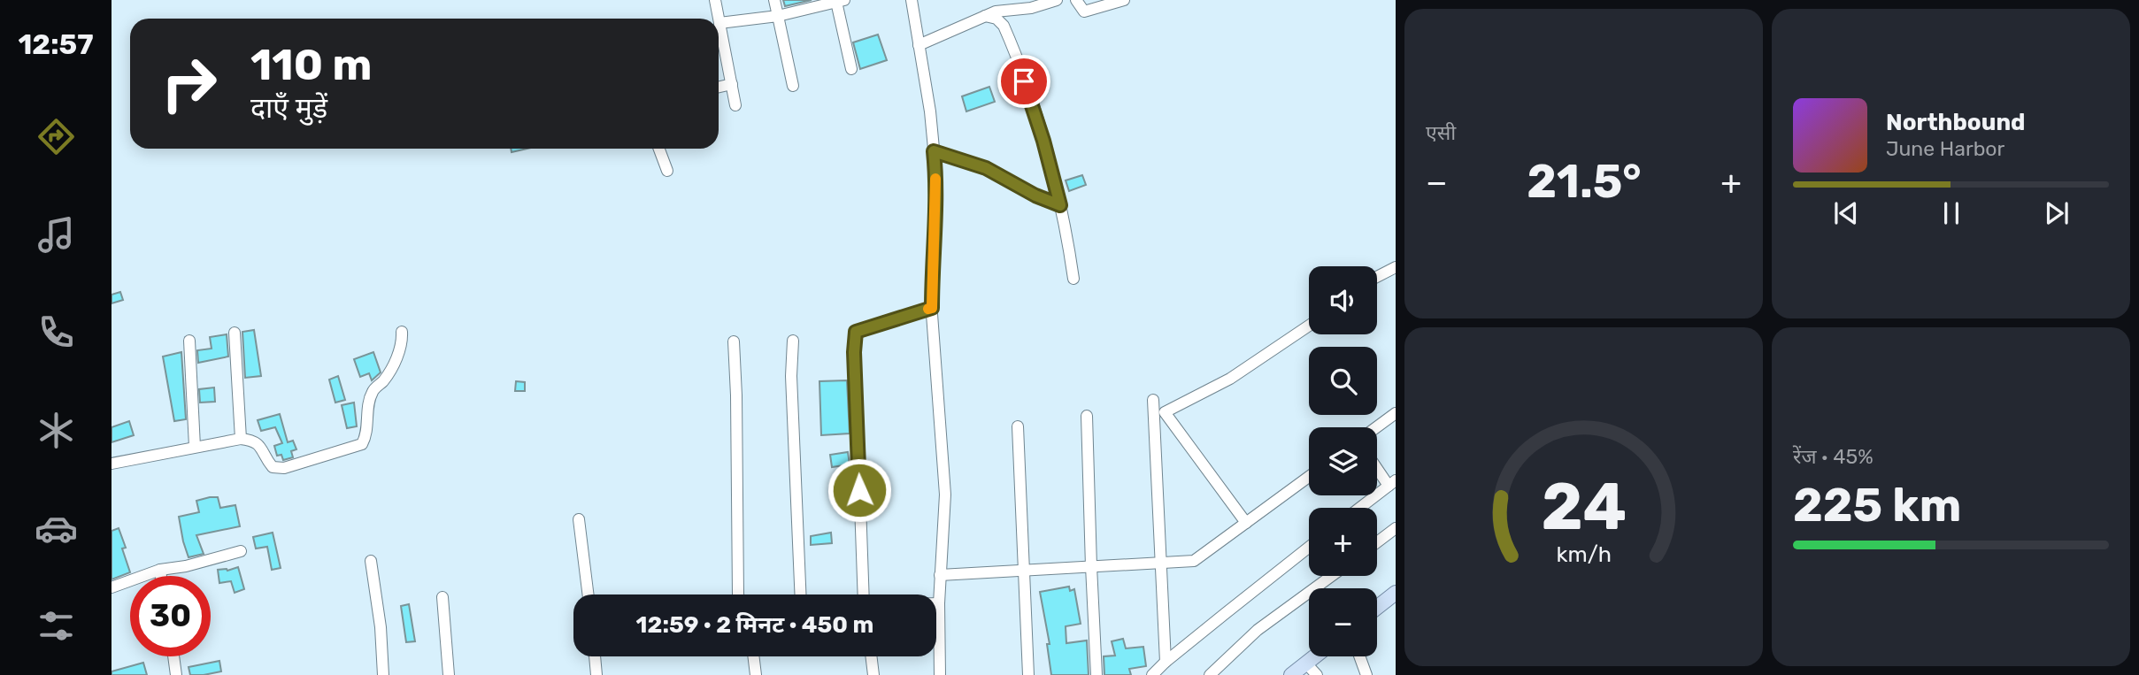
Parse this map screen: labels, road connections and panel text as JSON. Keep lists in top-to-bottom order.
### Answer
{
  "page": {
    "tabs": "12:57",
    "tile": [
      "एसी",
      ["रेंज · 45%", "225 km"]
    ],
    "turn": ["110 m", "दाएँ मुड़ें"],
    "song": ["Northbound", "June Harbor"],
    "heat": ["−", "21.5°", "+"],
    "map_buttons": ["+", "−"],
    "limit": "30",
    "trip": "12:59 · 2 मिनट · 450 m",
    "gauge": ["24", "km/h"]
  }
}
